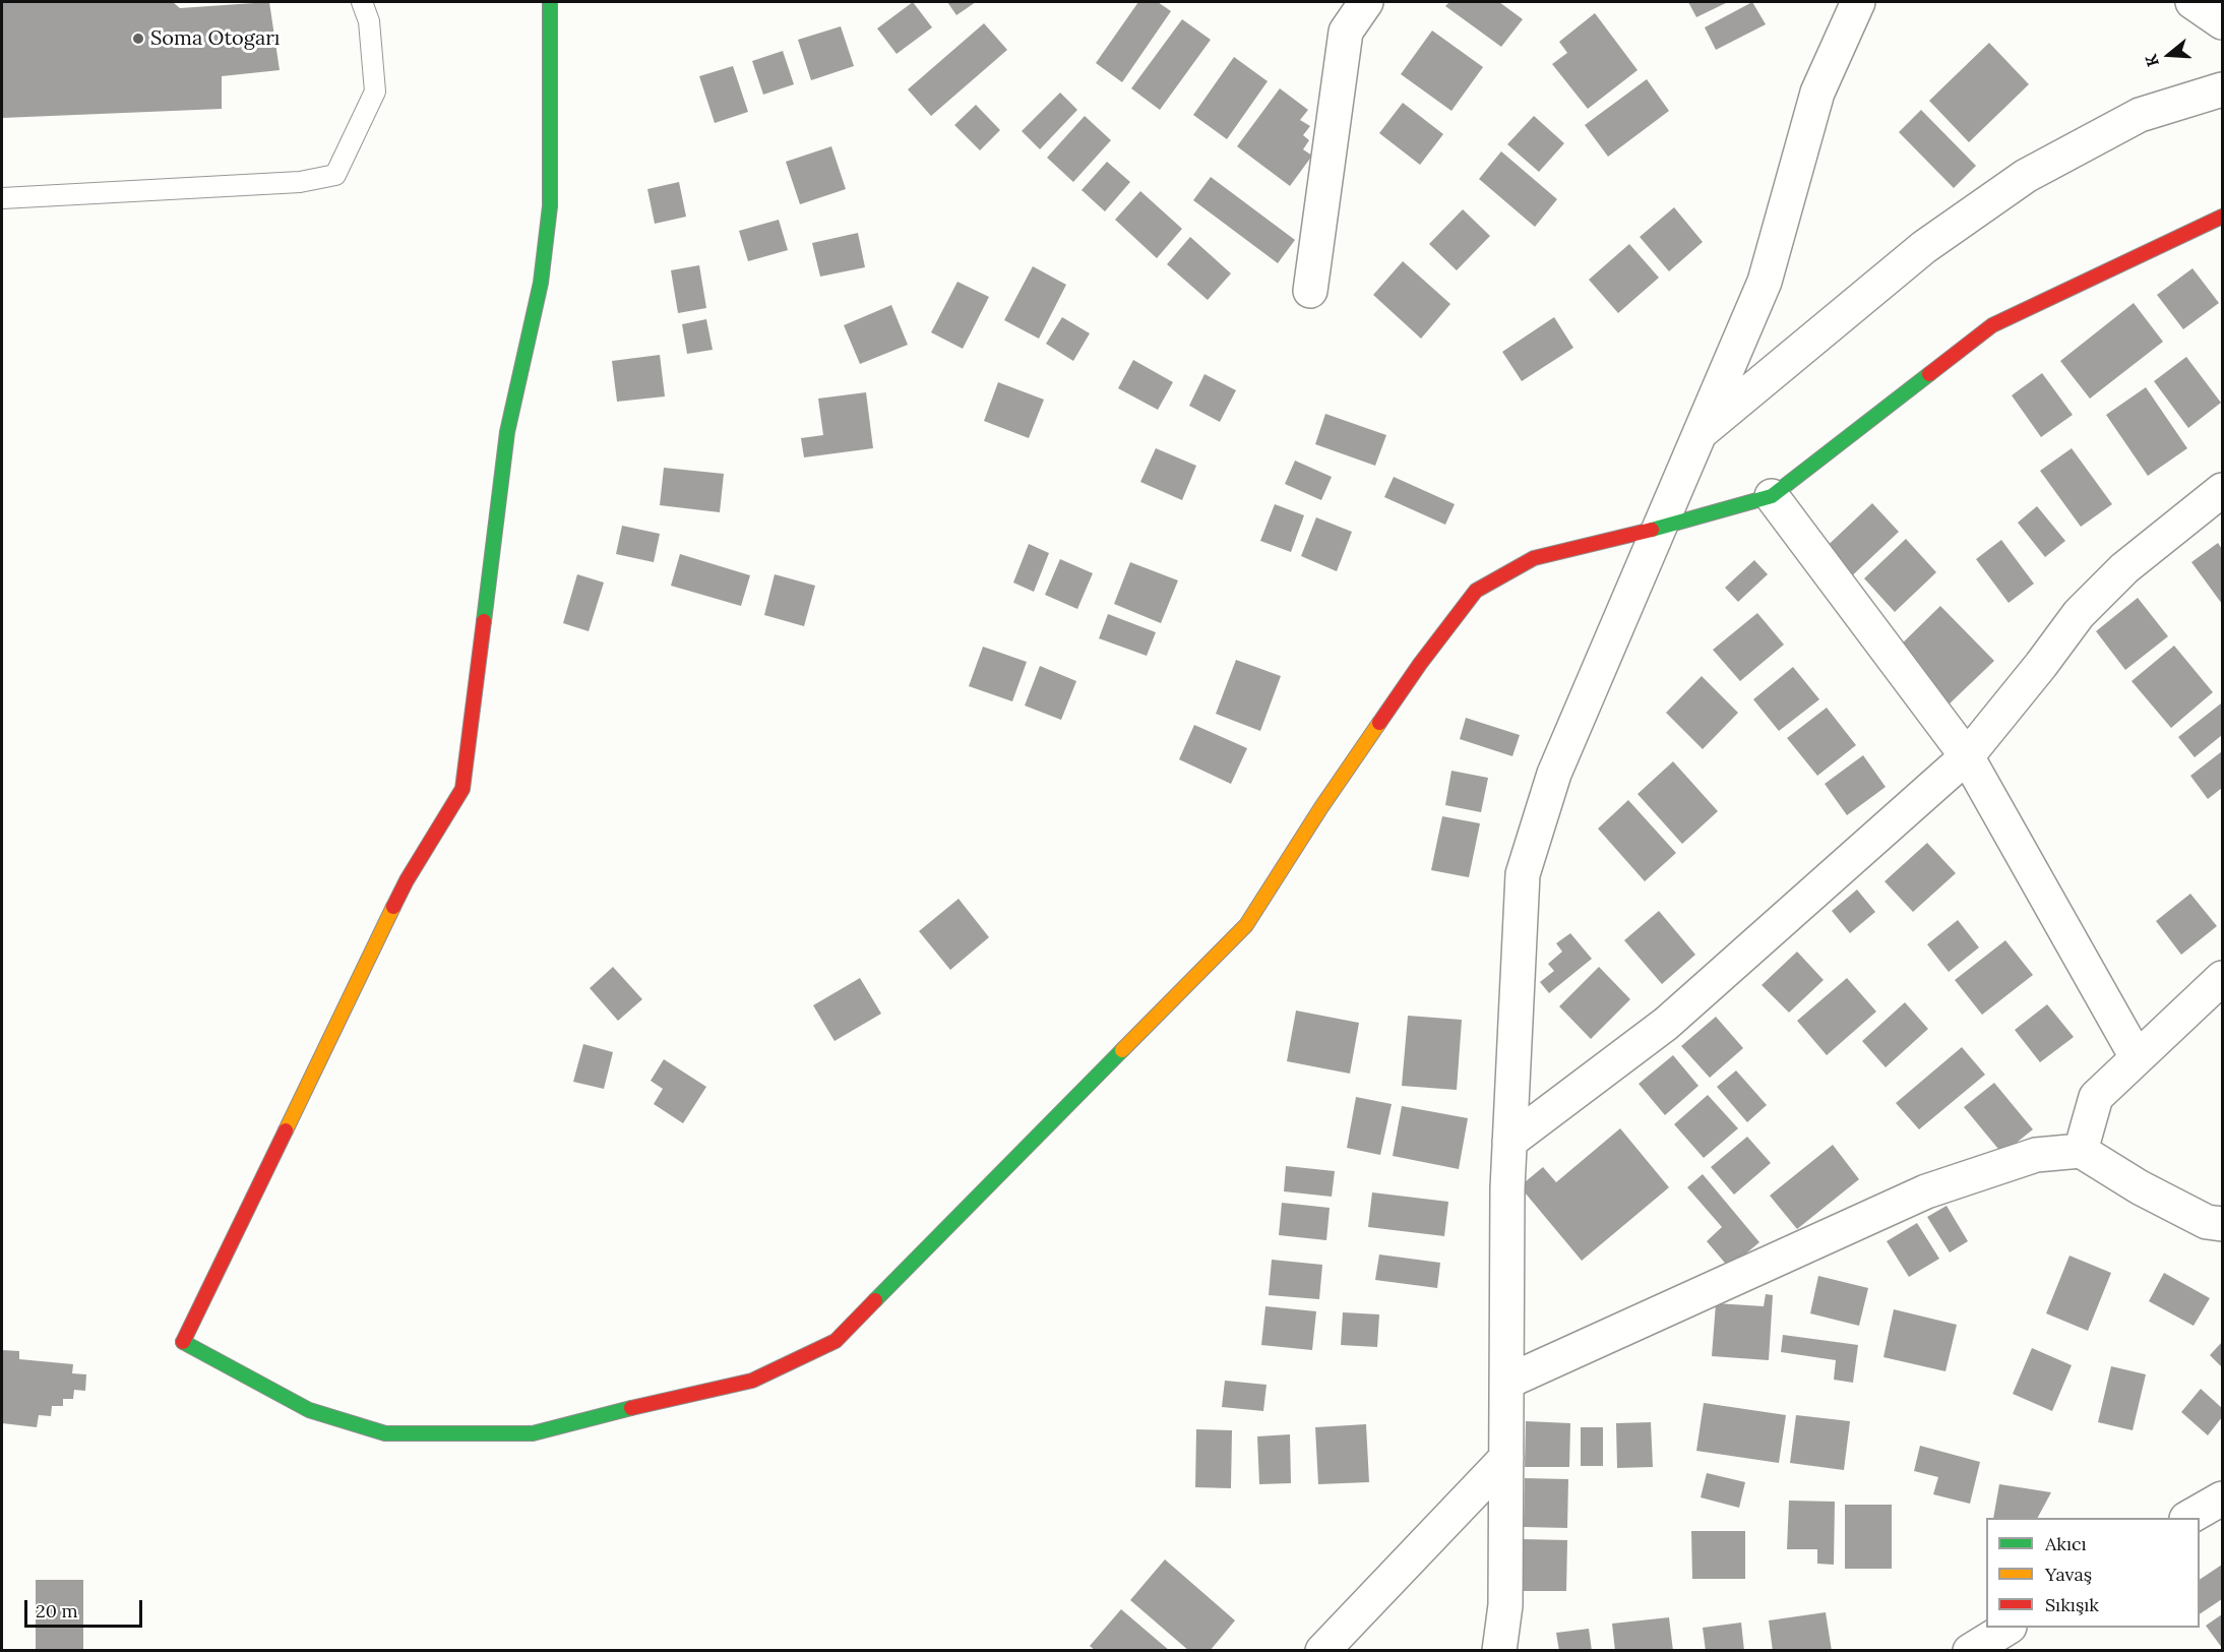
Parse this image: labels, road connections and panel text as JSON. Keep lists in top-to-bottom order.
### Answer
{
  "places": ["Soma Otogarı"],
  "legend": ["Akıcı", "Yavaş", "Sıkışık"],
  "scale_bar": "20 m",
  "north": "left"
}
